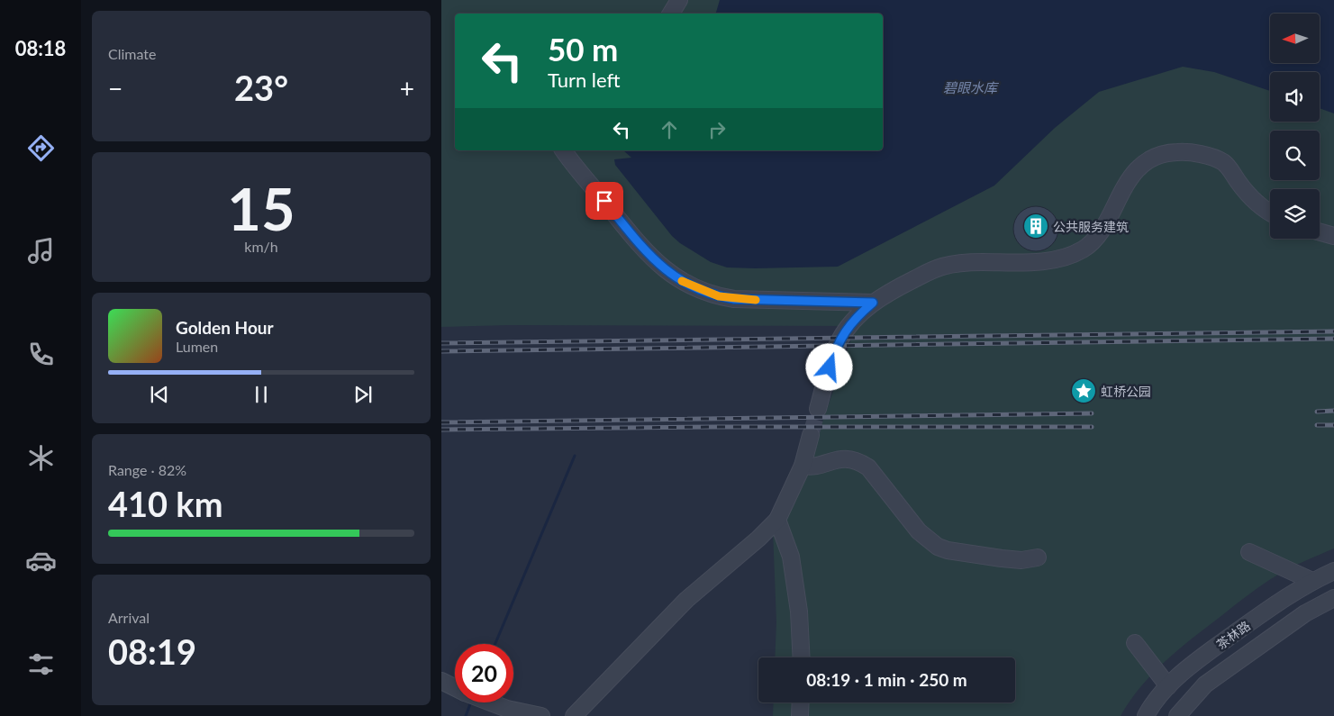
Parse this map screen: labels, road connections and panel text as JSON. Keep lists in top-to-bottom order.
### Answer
{
  "streets": {
    "street": ["茶林路"]
  },
  "water": ["碧眼水库"],
  "places": {
    "building": ["公共服务建筑"],
    "place": ["虹桥公园"]
  },
  "north": "left",
  "page": {
    "tabs": "08:18",
    "tile": [
      "Climate",
      ["15", "km/h"],
      ["Range · 82%", "410 km"],
      ["Arrival", "08:19"]
    ],
    "turn": ["50 m", "Turn left"],
    "heat": ["−", "23°", "+"],
    "song": ["Golden Hour", "Lumen"],
    "limit": "20",
    "trip": "08:19 · 1 min · 250 m"
  }
}
